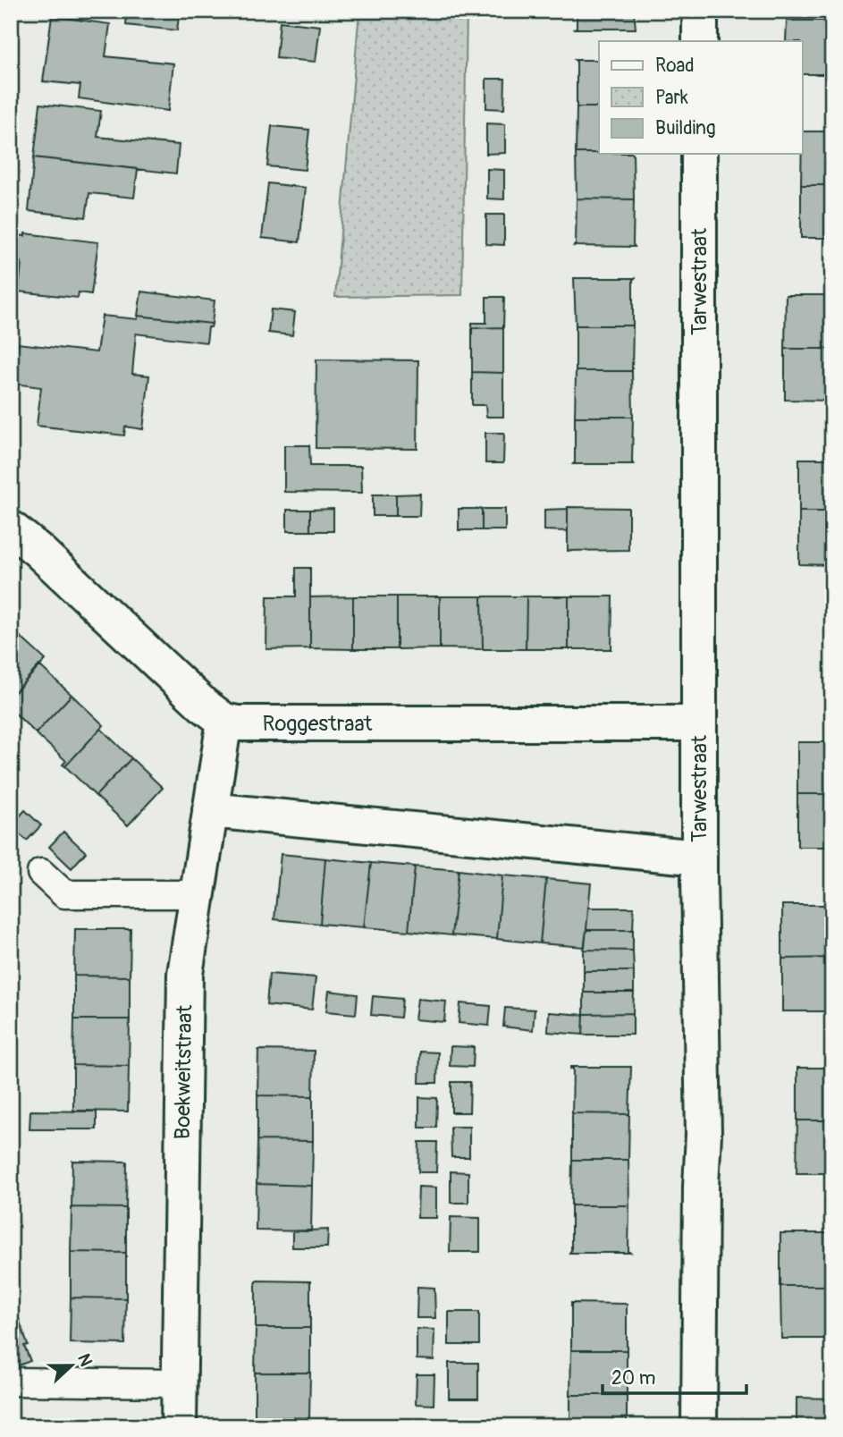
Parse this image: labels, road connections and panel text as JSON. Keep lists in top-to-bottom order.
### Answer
{
  "streets": {
    "street": ["Tarwestraat", "Roggestraat", "Boekweitstraat"]
  },
  "crossings": [
    ["Tarwestraat", "Roggestraat"],
    ["Roggestraat", "Boekweitstraat"]
  ],
  "legend": ["Road", "Park", "Building"],
  "scale_bar": "20 m",
  "north": "right"
}
